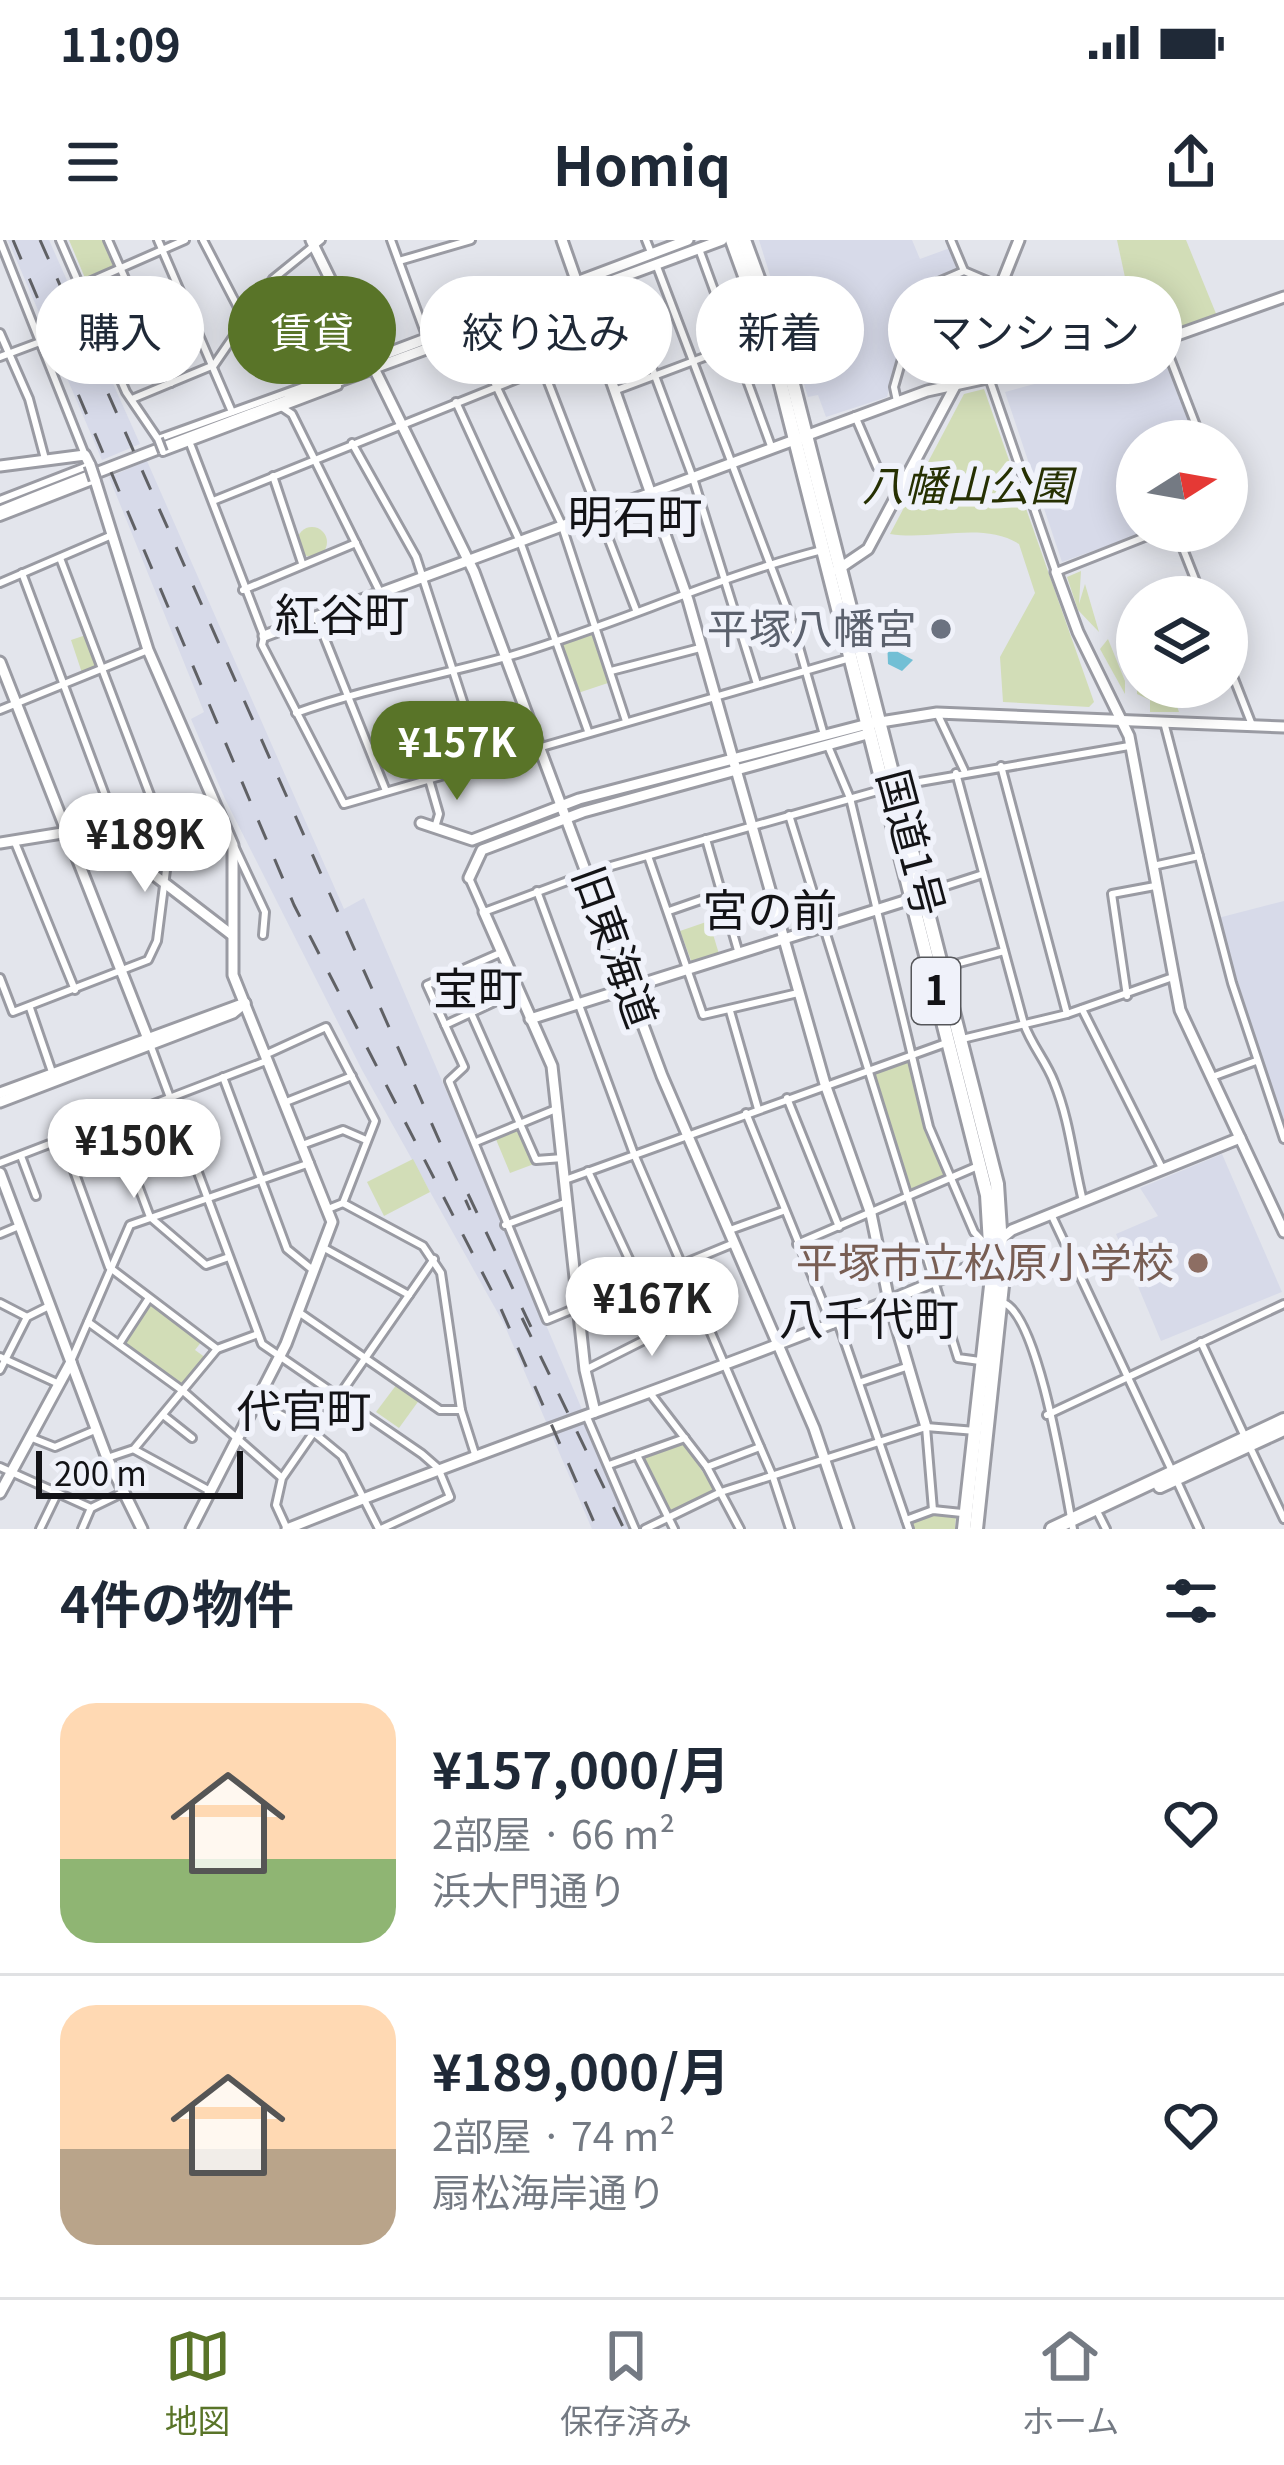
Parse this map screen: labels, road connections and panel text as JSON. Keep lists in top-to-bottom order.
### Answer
{
  "streets": {
    "highway": ["国道1号", "1"],
    "street": ["旧東海道"]
  },
  "districts": [
    "明石町",
    "紅谷町",
    "宮の前",
    "宝町",
    "八千代町",
    "代官町"
  ],
  "parks": ["八幡山公園"],
  "places": ["平塚八幡宮", "平塚市立松原小学校"],
  "scale_bar": "200 m",
  "north": "right",
  "page": {
    "status": "11:09",
    "header": "Homiq",
    "chip": [
      "購入",
      "賃貸",
      "絞り込み",
      "新着",
      "マンション"
    ],
    "price": [
      "¥157K",
      "¥189K",
      "¥150K",
      "¥167K"
    ],
    "scale": "200 m",
    "heading": "4件の物件",
    "list": [
      {
        "name": "¥157,000/月",
        "note": "2部屋 · 66 m² · 浜大門通り"
      },
      {
        "name": "¥189,000/月",
        "note": "2部屋 · 74 m² · 扇松海岸通り"
      }
    ],
    "tabs": ["地図", "保存済み", "ホーム"]
  }
}
